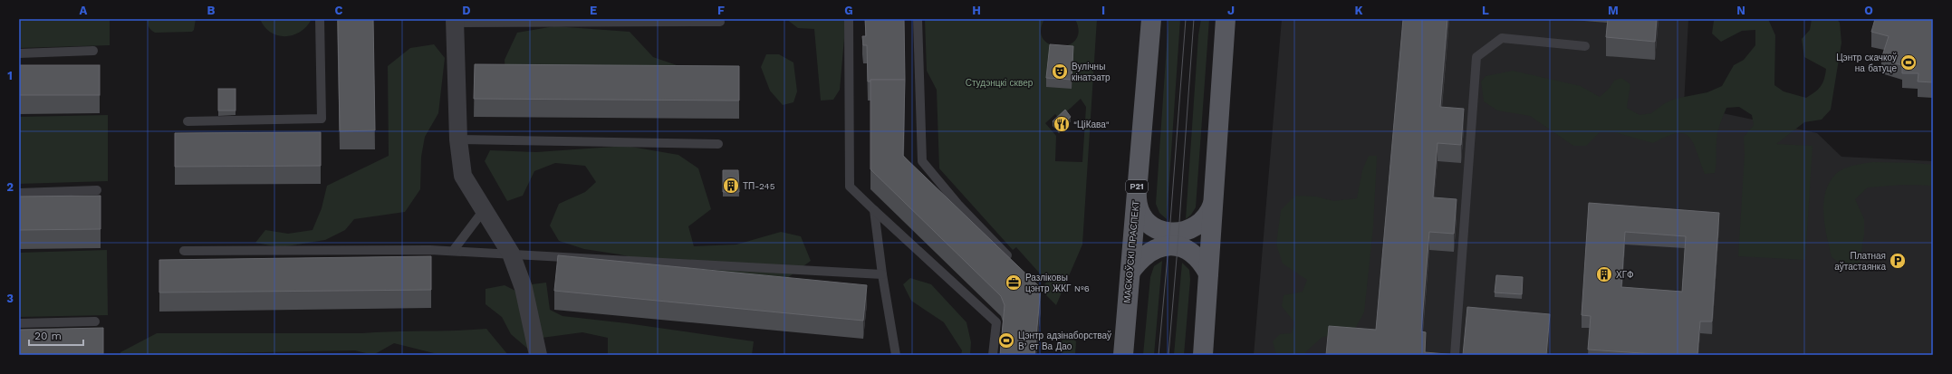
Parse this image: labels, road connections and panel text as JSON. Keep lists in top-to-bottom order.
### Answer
{
  "streets": {
    "main road": ["Р21", "МАСКОЎСКІ ПРАСПЕКТ"]
  },
  "parks": ["Студэнцкі сквер"],
  "places": {
    "sports": ["Цэнтр скачкоў на батуце", "Цэнтр адзінаборстваў Вʼет Ва Дао"],
    "theatre": ["Вулічны кінатэатр"],
    "restaurant": ["\"ЦіКава\""],
    "building": ["ТП-245", "ХГФ"],
    "parking": ["Платная аўтастаянка"],
    "office": ["Разліковы цэнтр ЖКГ №6"]
  },
  "scale_bar": "20 m",
  "grid": {
    "columns": [
      "A",
      "B",
      "C",
      "D",
      "E",
      "F",
      "G",
      "H",
      "I",
      "J",
      "K",
      "L",
      "M",
      "N",
      "O"
    ],
    "rows": ["1", "2", "3"]
  }
}
